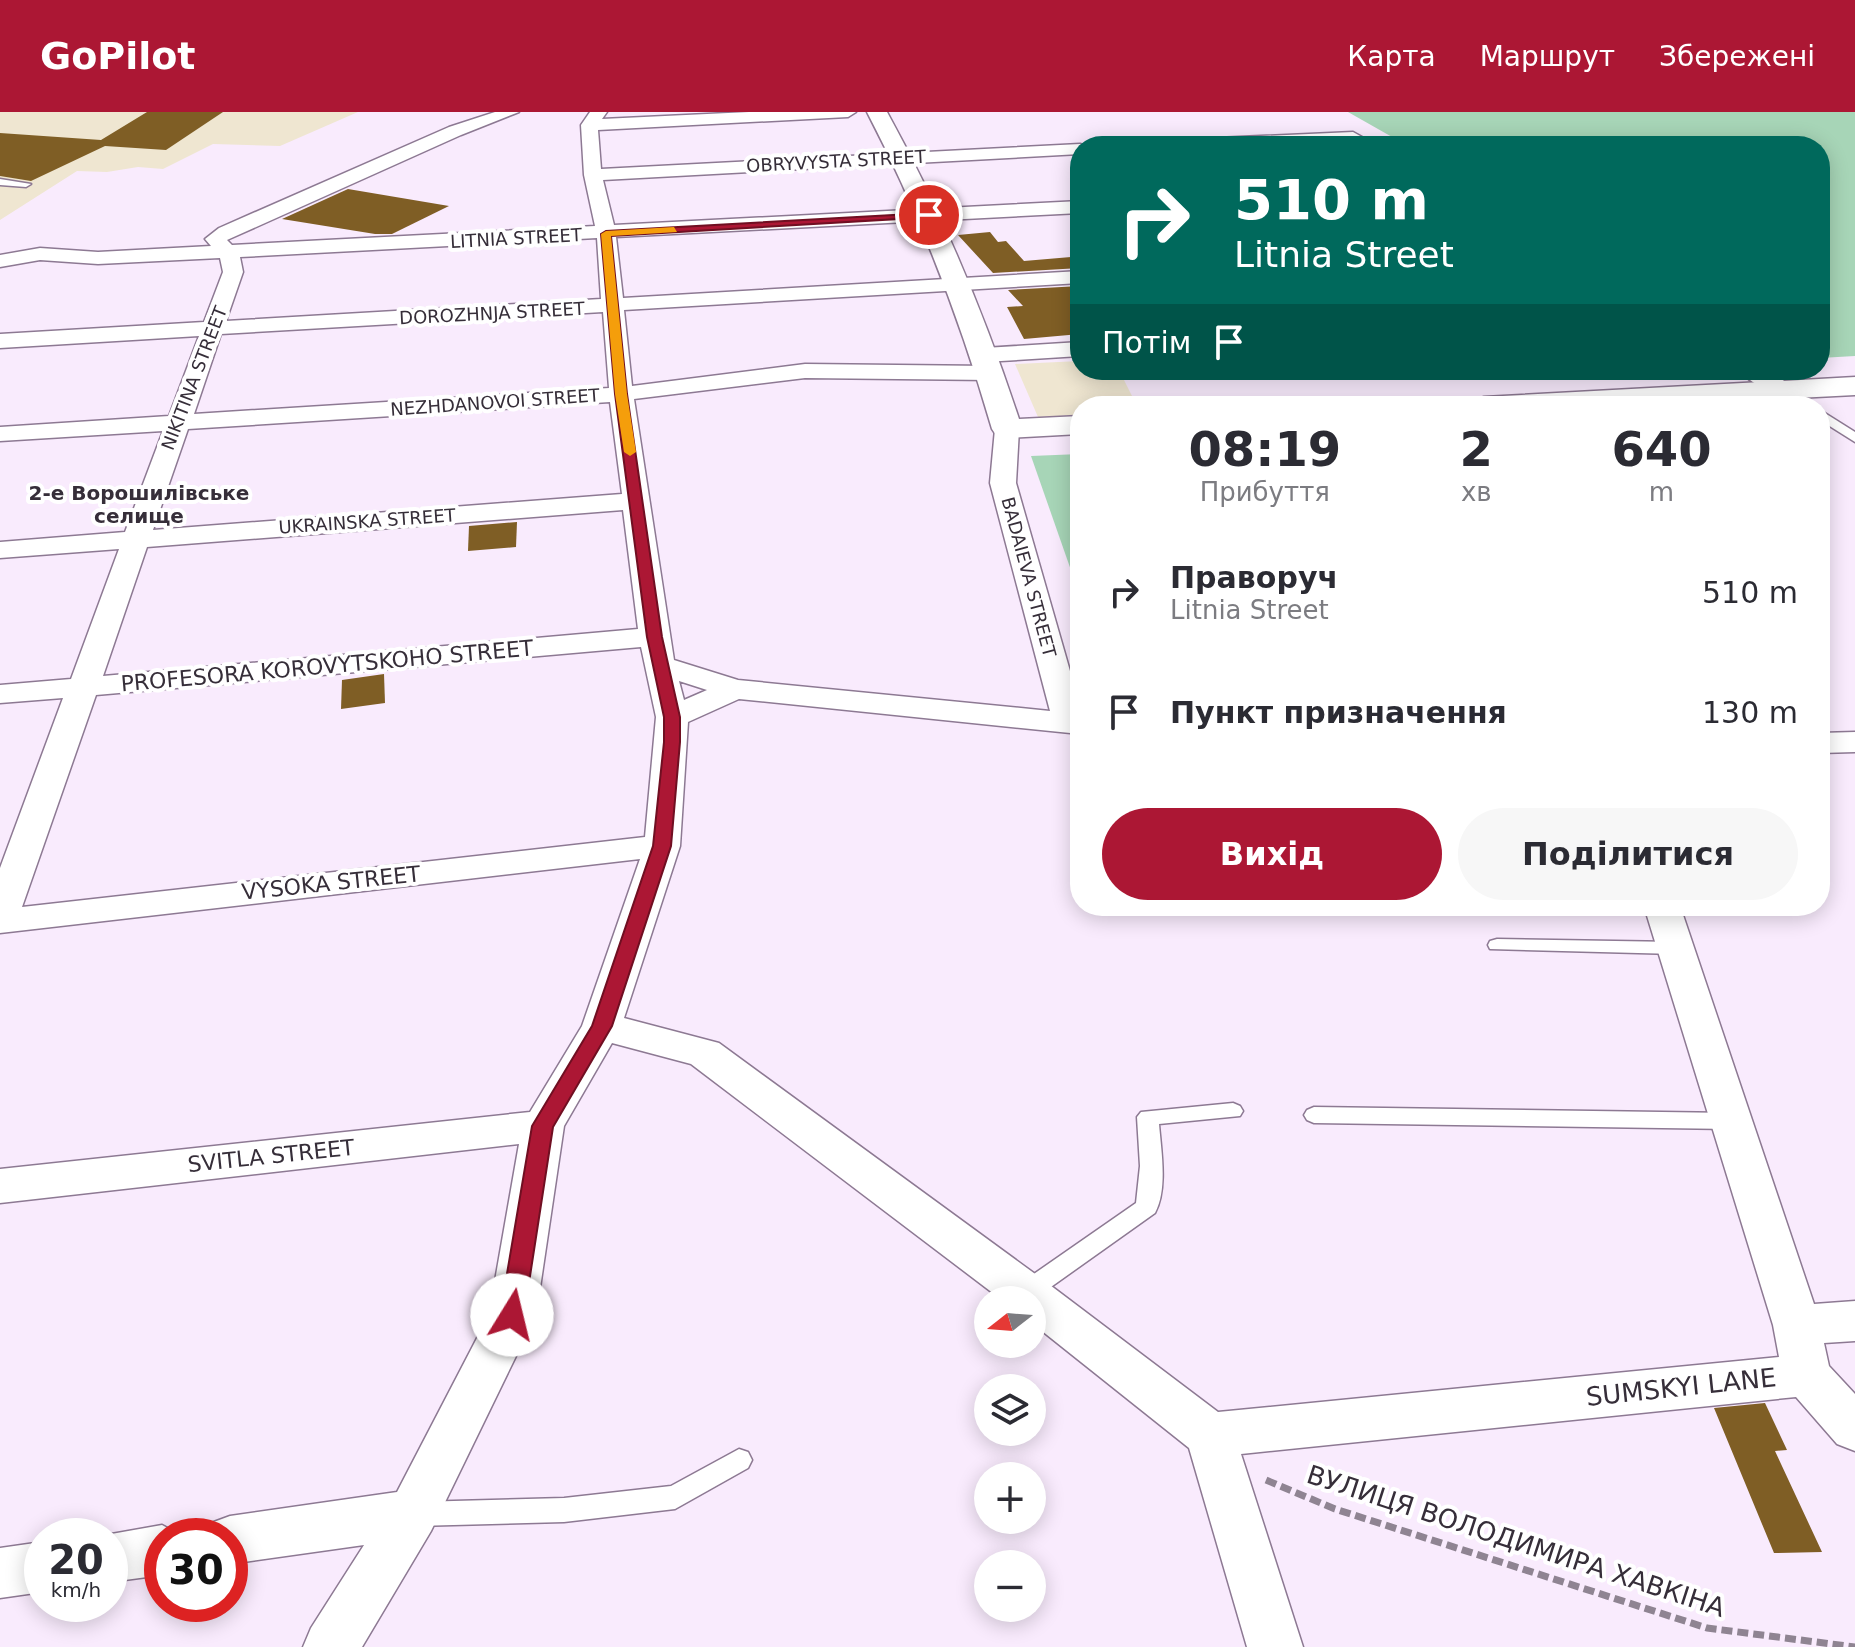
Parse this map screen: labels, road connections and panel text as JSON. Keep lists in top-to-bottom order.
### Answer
{
  "streets": {
    "street": [
      "OBRYVYSTA STREET",
      "LITNIA STREET",
      "DOROZHNJA STREET",
      "NIKITINA STREET",
      "NEZHDANOVOI STREET",
      "UKRAINSKA STREET",
      "BADAIEVA STREET",
      "PROFESORA KOROVYTSKOHO STREET",
      "VYSOKA STREET",
      "SVITLA STREET",
      "SUMSKYI LANE"
    ],
    "path": ["ВУЛИЦЯ ВОЛОДИМИРА ХАВКІНА"]
  },
  "crossings": [
    ["LITNIA STREET", "NIKITINA STREET"],
    ["DOROZHNJA STREET", "NIKITINA STREET"],
    ["NIKITINA STREET", "NEZHDANOVOI STREET"],
    ["NIKITINA STREET", "UKRAINSKA STREET"],
    ["NIKITINA STREET", "PROFESORA KOROVYTSKOHO STREET"],
    ["NIKITINA STREET", "VYSOKA STREET"],
    ["SUMSKYI LANE", "ВУЛИЦЯ ВОЛОДИМИРА ХАВКІНА"]
  ],
  "districts": ["2-е Ворошилівське селище"],
  "north": "left",
  "page": {
    "header": "GoPilot",
    "nav": ["Карта", "Маршрут", "Збережені"],
    "turn": ["510 m", "Litnia Street"],
    "then": "Потім",
    "eta": [
      "08:19",
      "Прибуття",
      "2",
      "хв",
      "640",
      "m"
    ],
    "list": [
      {
        "name": "Праворуч",
        "note": "Litnia Street",
        "value": "510 m"
      },
      {
        "name": "Пункт призначення",
        "value": "130 m"
      }
    ],
    "buttons": ["Вихід", "Поділитися"],
    "map_buttons": ["+", "−"],
    "speed": "20 km/h",
    "limit": "30"
  }
}
